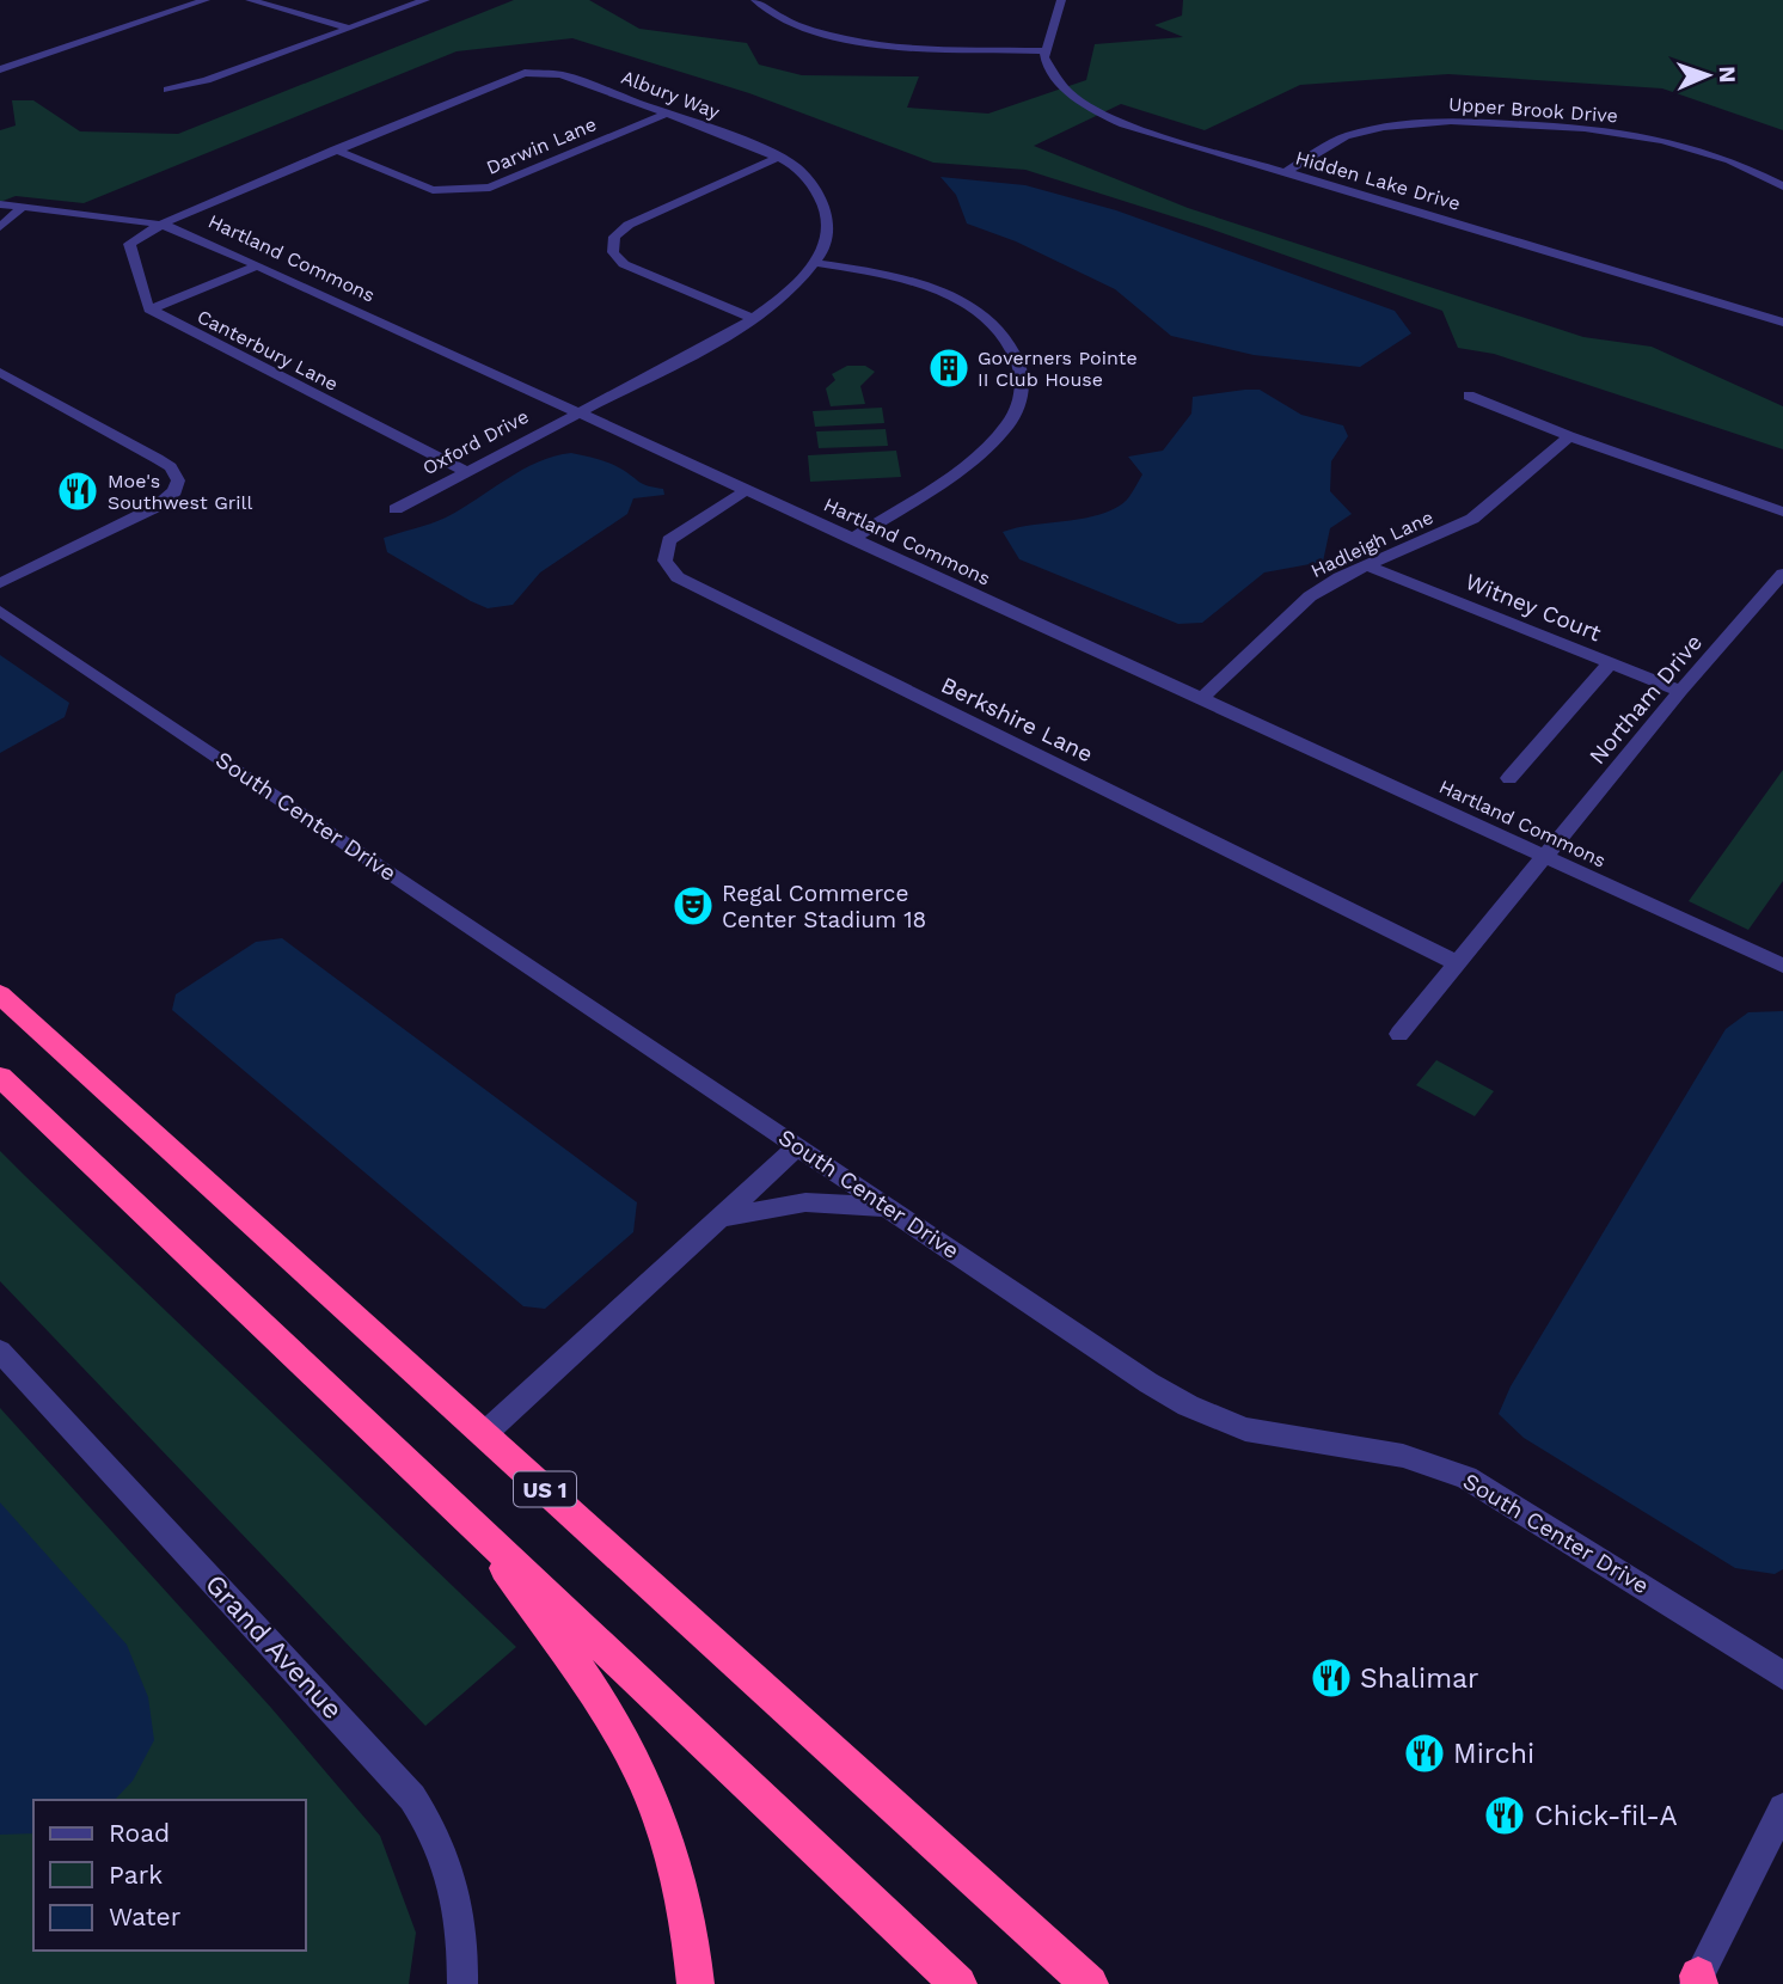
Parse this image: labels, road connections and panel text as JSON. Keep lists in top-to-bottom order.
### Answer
{
  "streets": {
    "highway": ["US 1"],
    "street": [
      "Albury Way",
      "Upper Brook Drive",
      "Darwin Lane",
      "Hidden Lake Drive",
      "Hartland Commons",
      "Canterbury Lane",
      "Oxford Drive",
      "Hadleigh Lane",
      "Witney Court",
      "Northam Drive",
      "Berkshire Lane",
      "South Center Drive",
      "Grand Avenue"
    ]
  },
  "crossings": [
    ["Albury Way", "Darwin Lane"],
    ["Albury Way", "Hartland Commons"],
    ["Albury Way", "Oxford Drive"],
    ["Upper Brook Drive", "Hidden Lake Drive"],
    ["Hartland Commons", "Oxford Drive"],
    ["Hartland Commons", "Hadleigh Lane"],
    ["Hartland Commons", "Northam Drive"],
    ["Hartland Commons", "Berkshire Lane"],
    ["Canterbury Lane", "Oxford Drive"],
    ["Hadleigh Lane", "Witney Court"],
    ["Witney Court", "Northam Drive"],
    ["Northam Drive", "Berkshire Lane"]
  ],
  "places": {
    "building": ["Governers Pointe II Club House"],
    "restaurant": [
      "Moe's Southwest Grill",
      "Shalimar",
      "Mirchi",
      "Chick-fil-A"
    ],
    "theatre": ["Regal Commerce Center Stadium 18"]
  },
  "legend": ["Road", "Park", "Water"],
  "north": "right"
}
